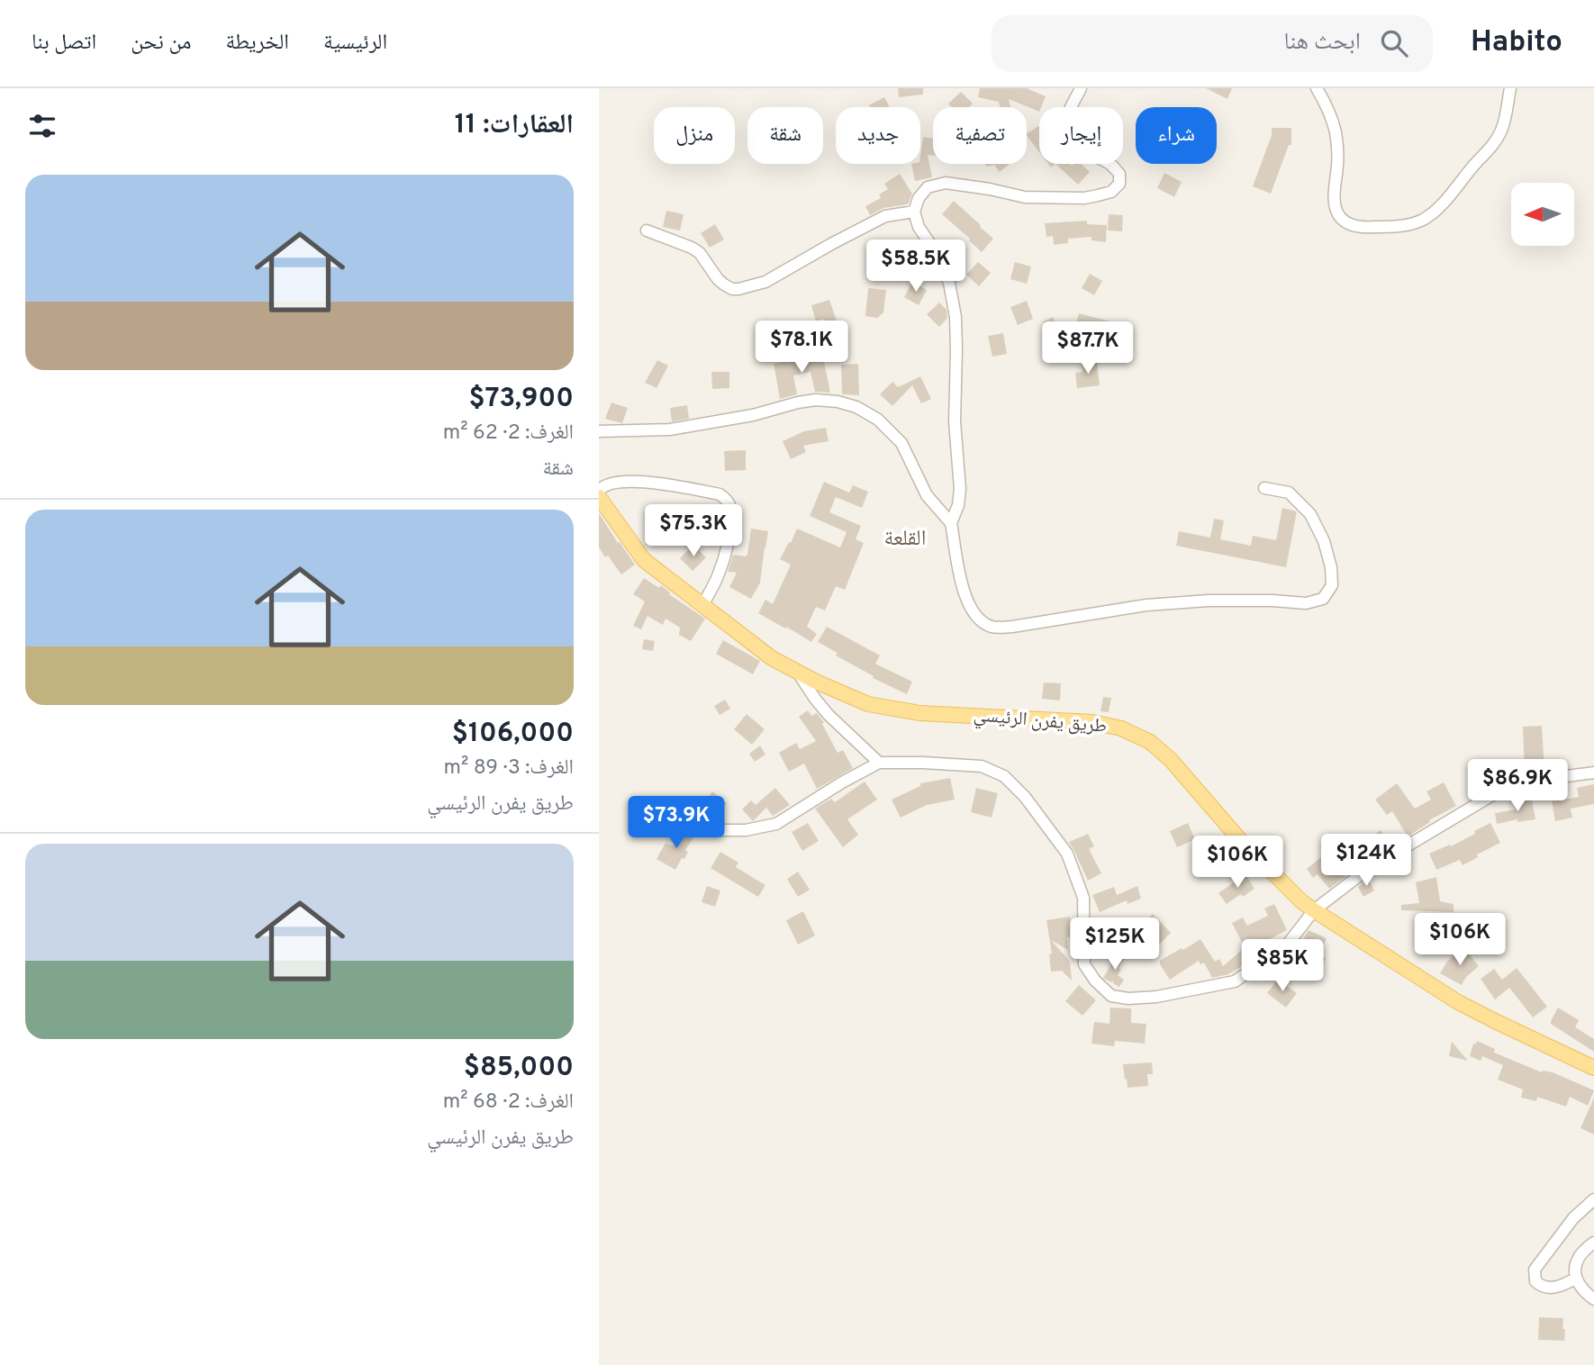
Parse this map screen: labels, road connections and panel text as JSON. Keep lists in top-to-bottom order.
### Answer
{
  "streets": {
    "main road": ["طريق يفرن الرئيسي"]
  },
  "districts": ["القلعة"],
  "north": "left",
  "page": {
    "header": "Habito",
    "search": "ابحث هنا",
    "nav": [
      "الرئيسية",
      "الخريطة",
      "من نحن",
      "اتصل بنا"
    ],
    "heading": "العقارات: 11",
    "chip": [
      "شراء",
      "إيجار",
      "تصفية",
      "جديد",
      "شقة",
      "منزل"
    ],
    "list": [
      {
        "name": "$73,900",
        "note": "الغرف: 2 · 62 m² · شقة"
      },
      {
        "name": "$106,000",
        "note": "الغرف: 3 · 89 m² · طريق يفرن الرئيسي"
      },
      {
        "name": "$85,000",
        "note": "الغرف: 2 · 68 m² · طريق يفرن الرئيسي"
      }
    ],
    "price": [
      "$58.5K",
      "$78.1K",
      "$87.7K",
      "$75.3K",
      "$86.9K",
      "$73.9K",
      "$124K",
      "$106K",
      "$106K",
      "$125K",
      "$85K"
    ]
  }
}
